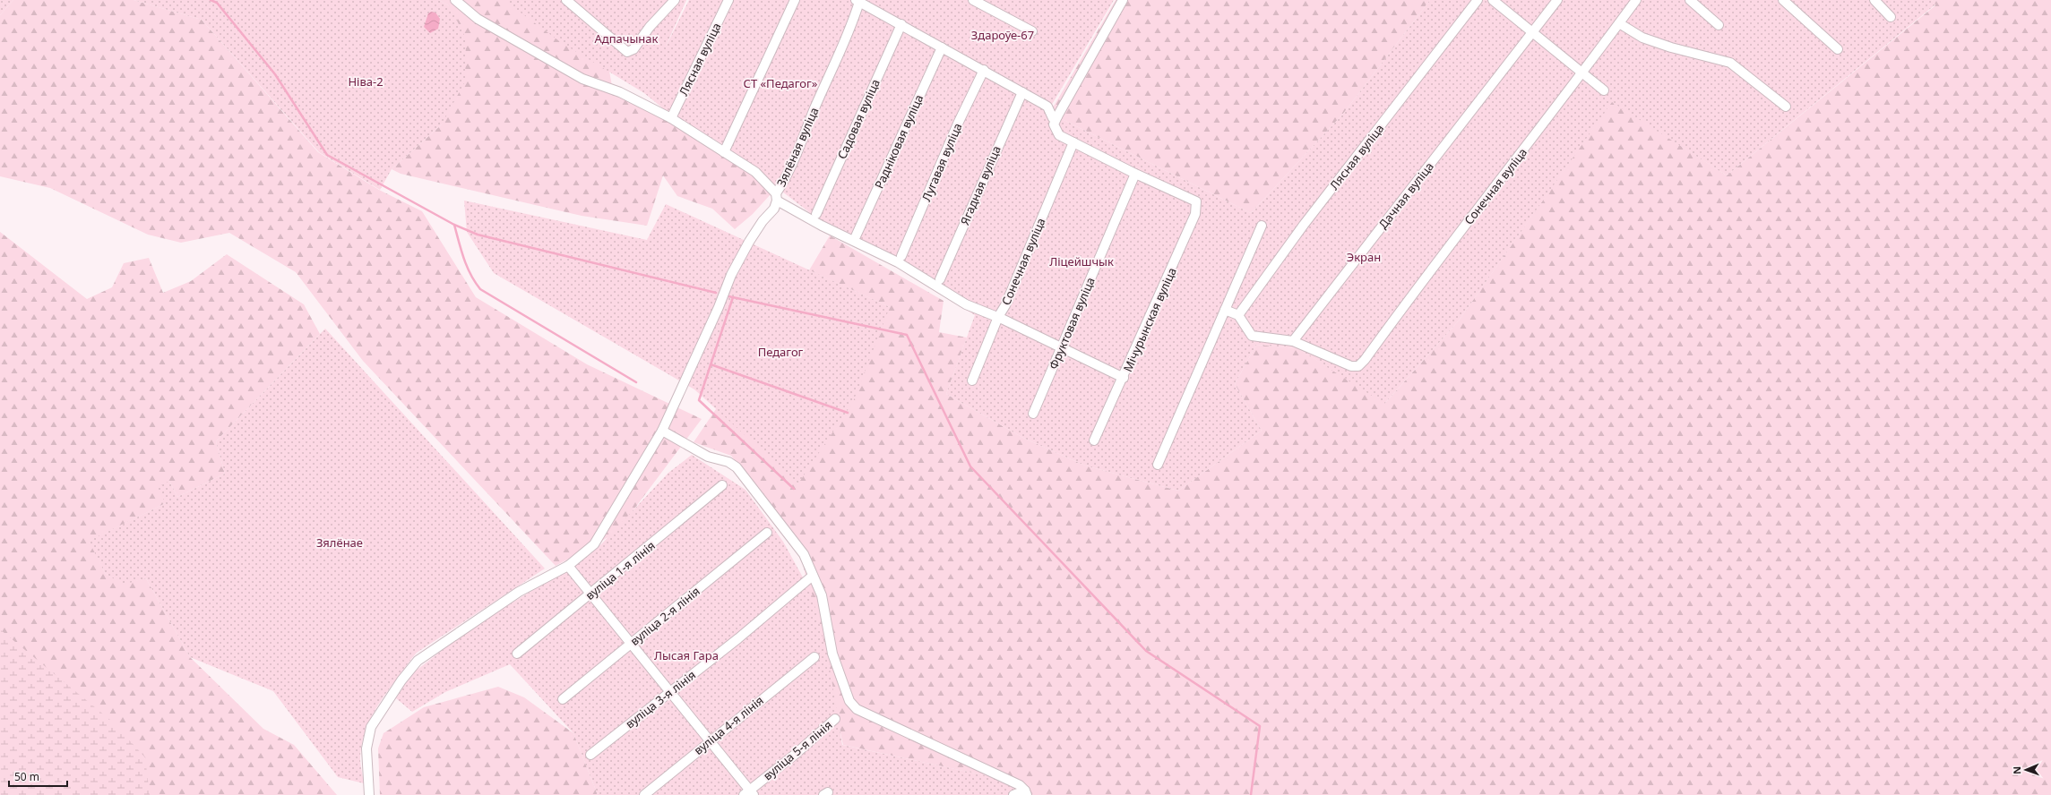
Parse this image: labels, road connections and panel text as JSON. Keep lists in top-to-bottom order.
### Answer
{
  "streets": {
    "street": [
      "Лясная вуліца",
      "Садовая вуліца",
      "Радніковая вуліца",
      "Зялёная вуліца",
      "Лугавая вуліца",
      "Ягадная вуліца",
      "Сонечная вуліца",
      "Дачная вуліца",
      "Мічурынская вуліца",
      "Фруктовая вуліца",
      "вуліца 1-я лінія",
      "вуліца 2-я лінія",
      "вуліца 3-я лінія",
      "вуліца 4-я лінія",
      "вуліца 5-я лінія"
    ]
  },
  "crossings": [
    ["Сонечная вуліца", "Дачная вуліца"],
    ["Мічурынская вуліца", "Фруктовая вуліца"]
  ],
  "parks": [
    "Здароўе-67",
    "Адпачынак",
    "Ніва-2",
    "СТ «Педагог»",
    "Экран",
    "Ліцейшчык",
    "Педагог",
    "Зялёнае",
    "Лысая Гара"
  ],
  "scale_bar": "50 m",
  "north": "left"
}
